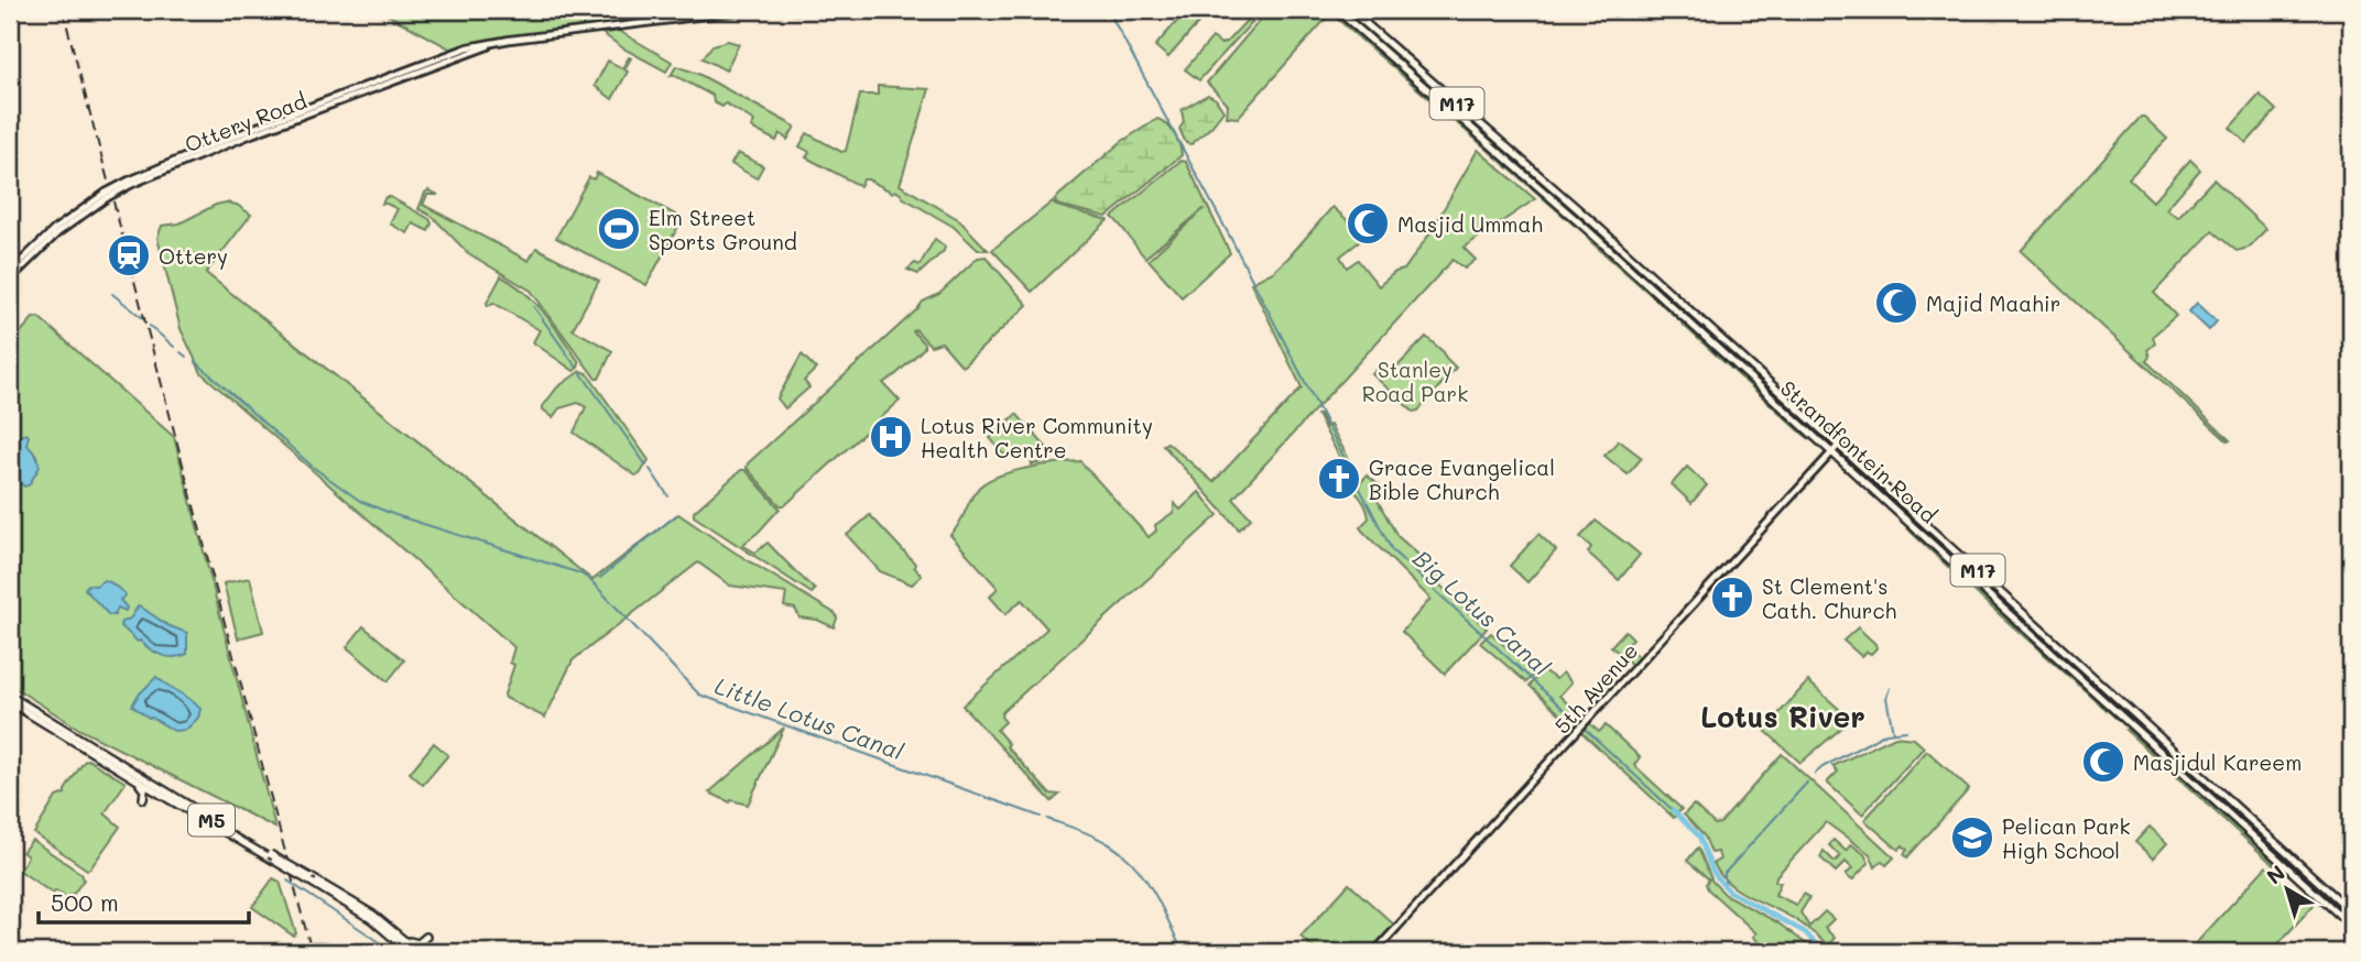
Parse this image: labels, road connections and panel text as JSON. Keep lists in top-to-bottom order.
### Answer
{
  "streets": {
    "main road": [
      "M17",
      "Ottery Road",
      "Strandfontein Road",
      "5th Avenue",
      "M5"
    ]
  },
  "crossings": [
    ["Strandfontein Road", "5th Avenue"]
  ],
  "districts": ["Lotus River"],
  "water": ["Big Lotus Canal", "Little Lotus Canal"],
  "parks": ["Stanley Road Park"],
  "places": {
    "mosque": ["Masjid Ummah", "Majid Maahir", "Masjidul Kareem"],
    "sports": ["Elm Street Sports Ground"],
    "station": ["Ottery"],
    "hospital": ["Lotus River Community Health Centre"],
    "church": ["Grace Evangelical Bible Church", "St Clement's Cath. Church"],
    "school or university": ["Pelican Park High School"]
  },
  "scale_bar": "500 m",
  "north": "top left"
}
